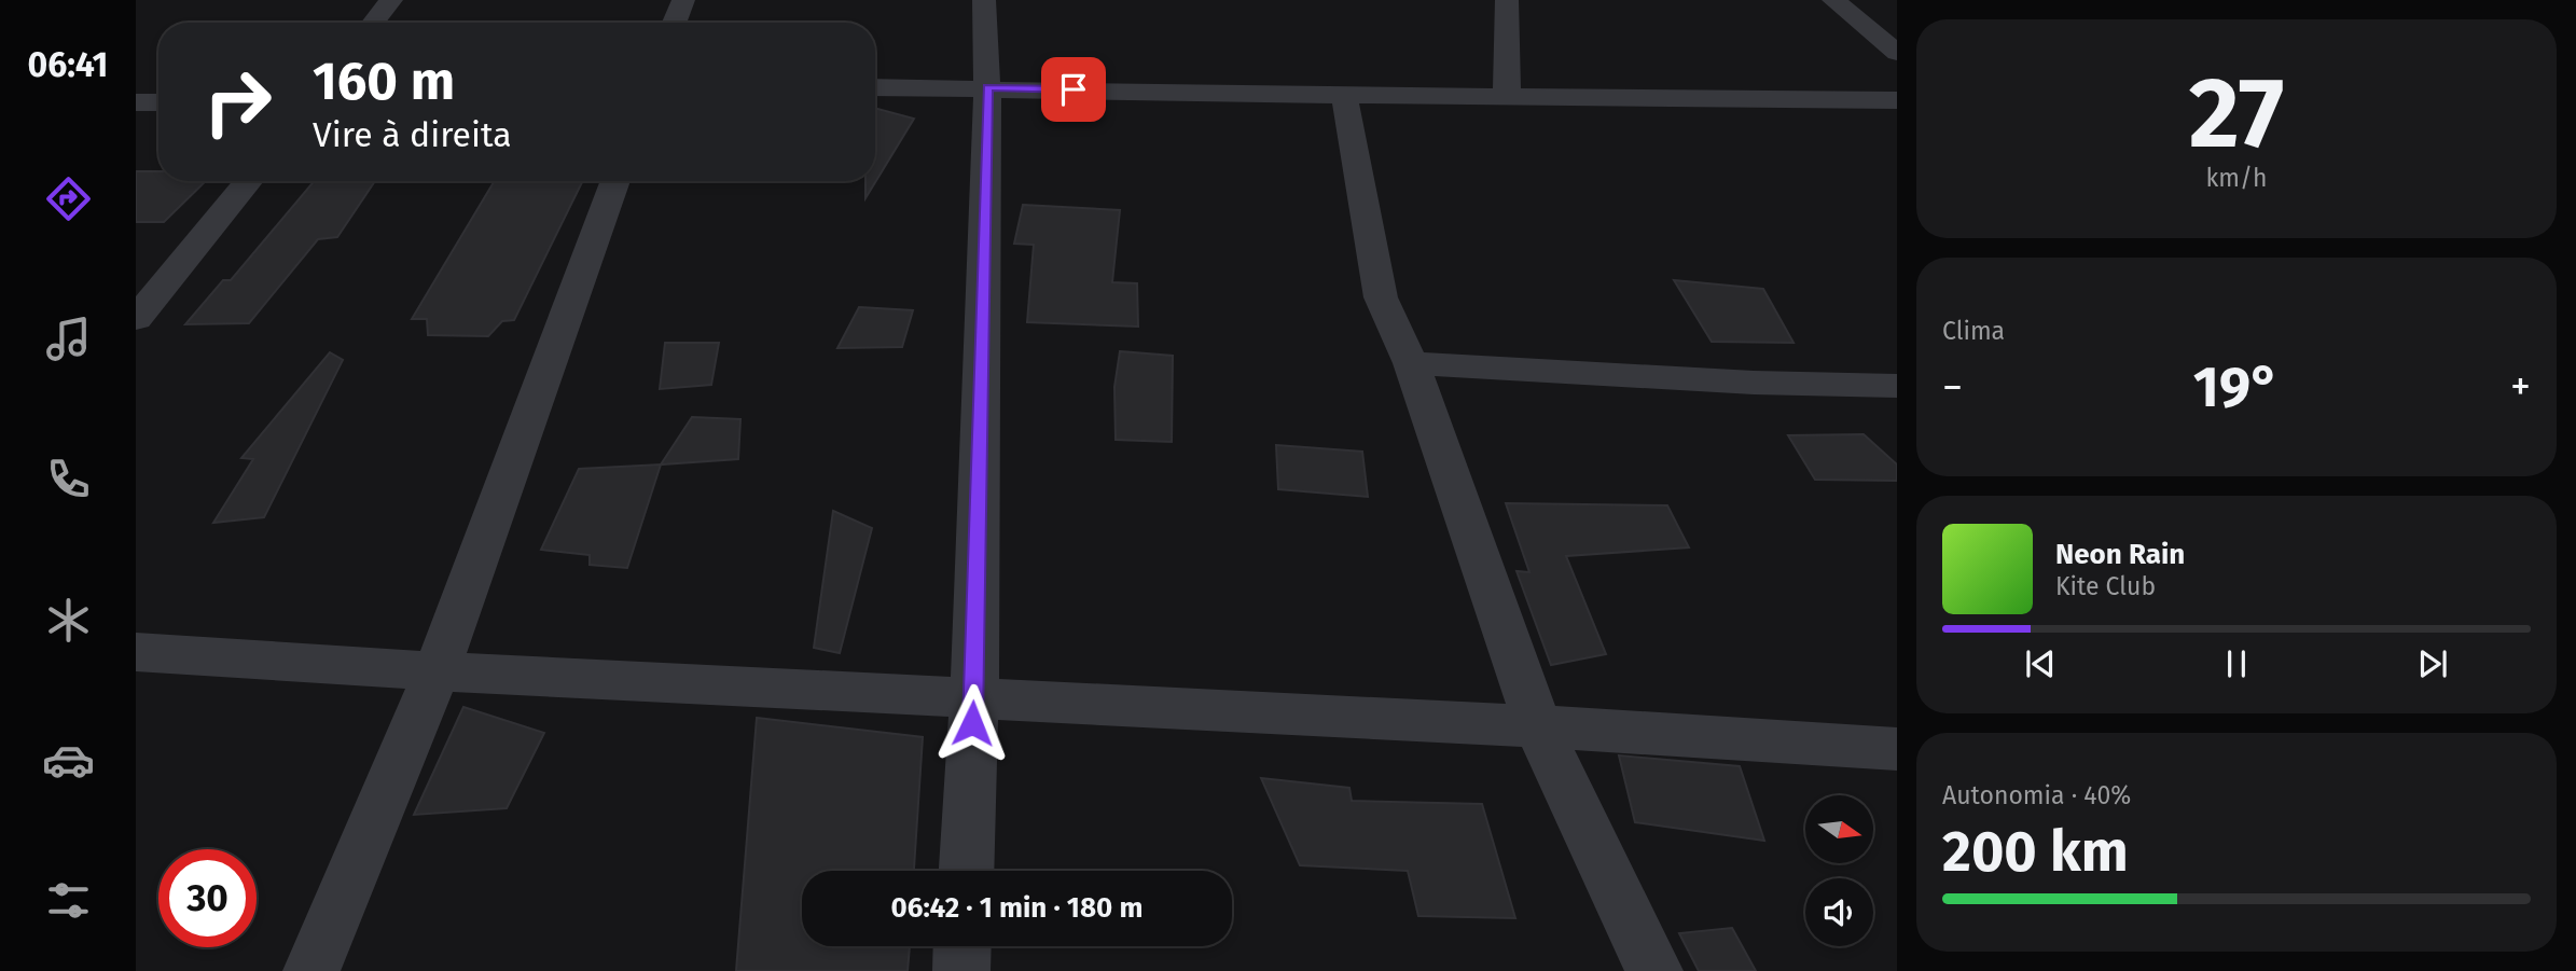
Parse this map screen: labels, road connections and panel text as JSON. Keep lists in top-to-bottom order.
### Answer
{
  "north": "right",
  "page": {
    "tabs": "06:41",
    "tile": [
      ["27", "km/h"],
      "Clima",
      ["Autonomia · 40%", "200 km"]
    ],
    "turn": ["160 m", "Vire à direita"],
    "heat": ["−", "19°", "+"],
    "song": ["Neon Rain", "Kite Club"],
    "limit": "30",
    "trip": "06:42 · 1 min · 180 m"
  }
}
